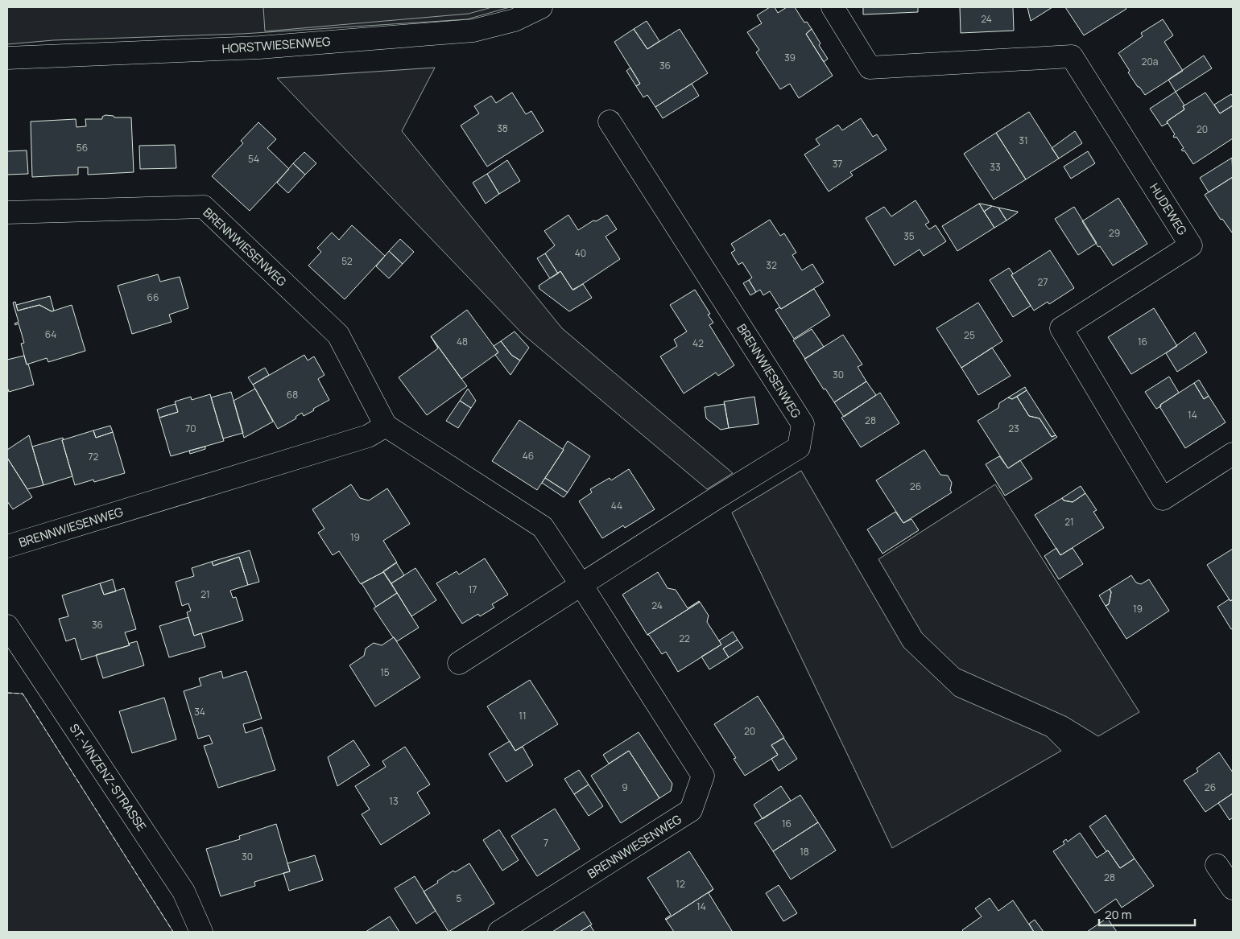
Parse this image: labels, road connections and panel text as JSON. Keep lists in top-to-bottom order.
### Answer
{
  "streets": {
    "street": [
      "HORSTWIESENWEG",
      "HUDEWEG",
      "BRENNWIESENWEG",
      "ST.-VINZENZ-STRASSE"
    ]
  },
  "house_numbers": [
    "24",
    "39",
    "20a",
    "36",
    "38",
    "20",
    "31",
    "56",
    "54",
    "37",
    "33",
    "29",
    "35",
    "40",
    "52",
    "32",
    "27",
    "66",
    "64",
    "25",
    "48",
    "16",
    "42",
    "30",
    "68",
    "14",
    "28",
    "70",
    "23",
    "46",
    "72",
    "26",
    "44",
    "21",
    "19",
    "17",
    "21",
    "24",
    "19",
    "36",
    "22",
    "15",
    "34",
    "11",
    "20",
    "9",
    "26",
    "13",
    "16",
    "7",
    "18",
    "30",
    "28",
    "12",
    "5",
    "14"
  ],
  "scale_bar": "20 m"
}
